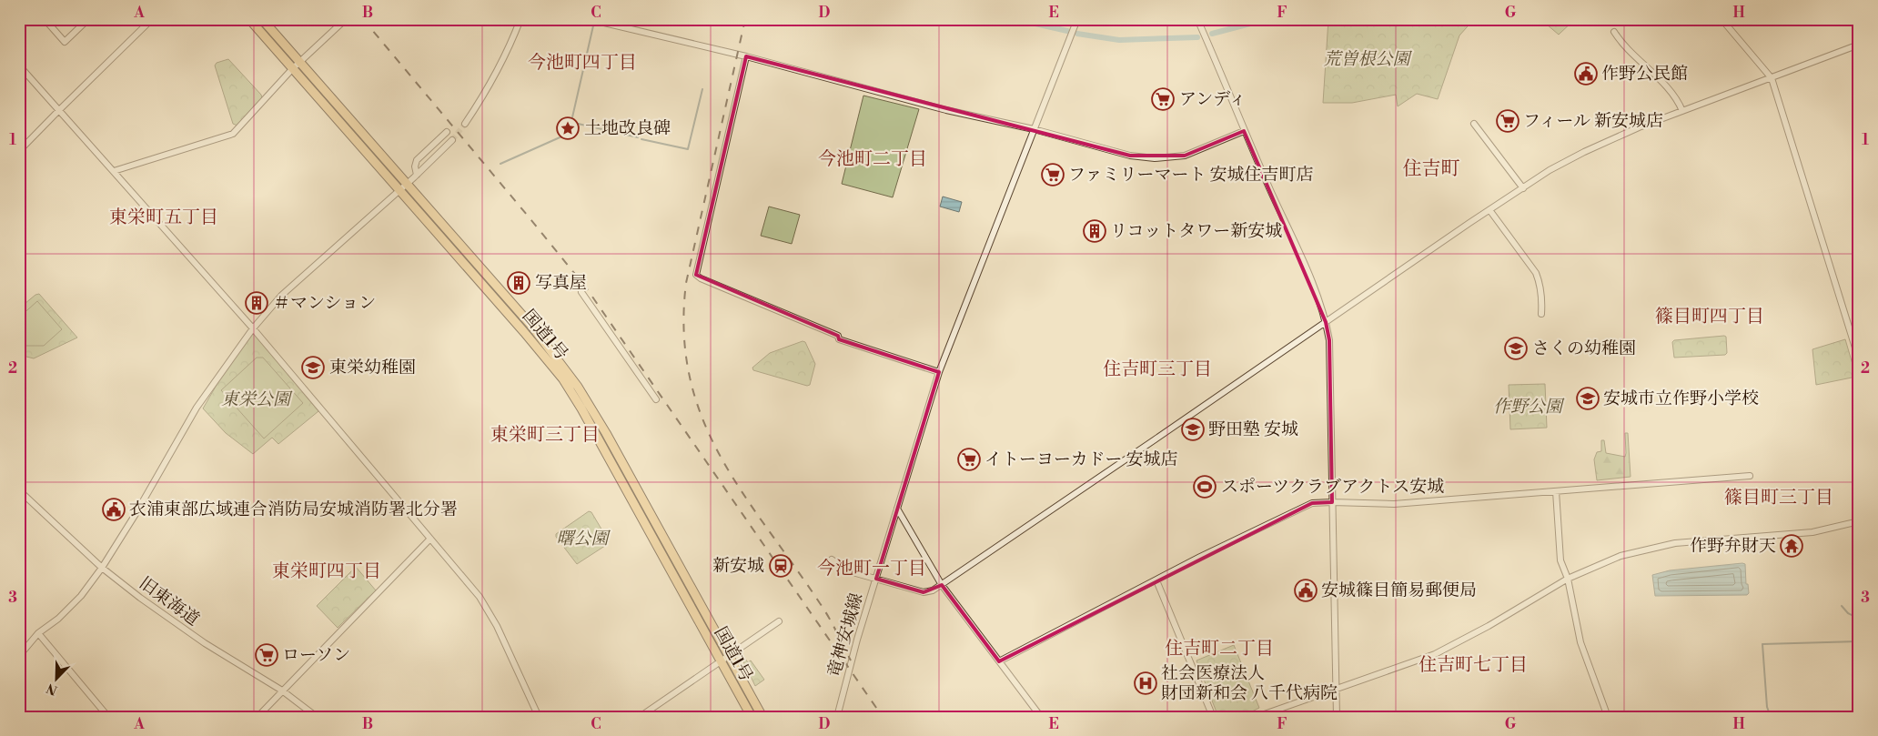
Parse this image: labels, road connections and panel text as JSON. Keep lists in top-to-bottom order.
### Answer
{
  "streets": {
    "highway": ["国道1号"],
    "street": ["旧東海道", "竜神安城線"]
  },
  "districts": [
    "今池町四丁目",
    "今池町二丁目",
    "住吉町",
    "東栄町五丁目",
    "篠目町四丁目",
    "住吉町三丁目",
    "東栄町三丁目",
    "篠目町三丁目",
    "今池町一丁目",
    "東栄町四丁目",
    "住吉町二丁目",
    "住吉町七丁目"
  ],
  "parks": [
    "荒曽根公園",
    "東栄公園",
    "作野公園",
    "曙公園"
  ],
  "places": {
    "public building": ["作野公民館", "衣浦東部広域連合消防局安城消防署北分署", "安城篠目簡易郵便局"],
    "supermarket": [
      "アンディ",
      "フィール 新安城店",
      "ファミリーマート 安城住吉町店",
      "イトーヨーカドー 安城店",
      "ローソン"
    ],
    "place": ["土地改良碑"],
    "building": ["リコットタワー新安城", "写真屋", "＃マンション"],
    "school or university": [
      "さくの幼稚園",
      "東栄幼稚園",
      "安城市立作野小学校",
      "野田塾 安城"
    ],
    "sports": ["スポーツクラブアクトス安城"],
    "temple": ["作野弁財天"],
    "station": ["新安城"],
    "hospital": ["社会医療法人 財団新和会 八千代病院"]
  },
  "north": "bottom left",
  "grid": {
    "columns": [
      "A",
      "B",
      "C",
      "D",
      "E",
      "F",
      "G",
      "H"
    ],
    "rows": ["1", "2", "3"]
  }
}
